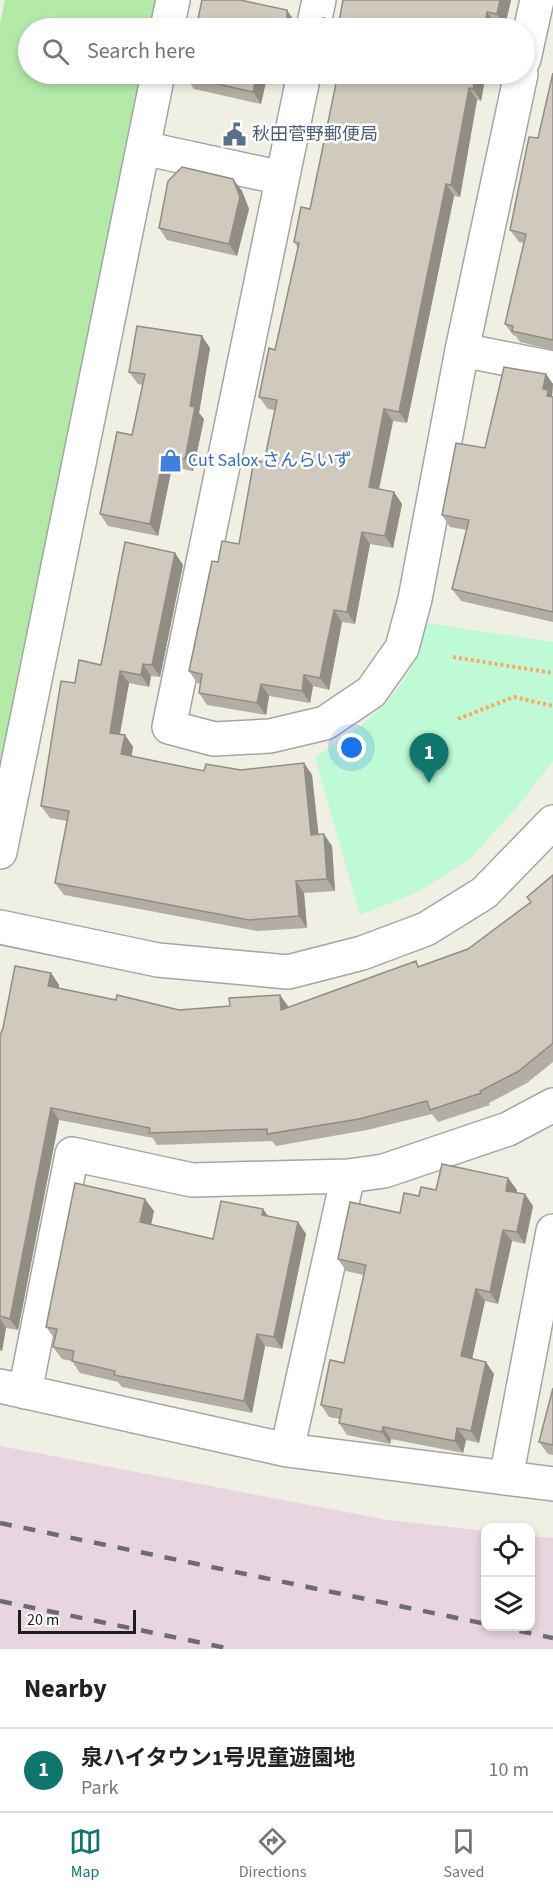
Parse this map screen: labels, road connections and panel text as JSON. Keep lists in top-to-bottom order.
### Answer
{
  "places": {
    "public building": ["秋田菅野郵便局"],
    "shop": ["Cut Salox さんらいず"]
  },
  "scale_bar": "20 m",
  "page": {
    "search": "Search here",
    "pins": "1",
    "scale": "20 m",
    "heading": "Nearby",
    "list": [
      {
        "mark": "1",
        "name": "泉ハイタウン1号児童遊園地",
        "note": "Park",
        "value": "10 m"
      }
    ],
    "nav": ["Map", "Directions", "Saved"]
  }
}
